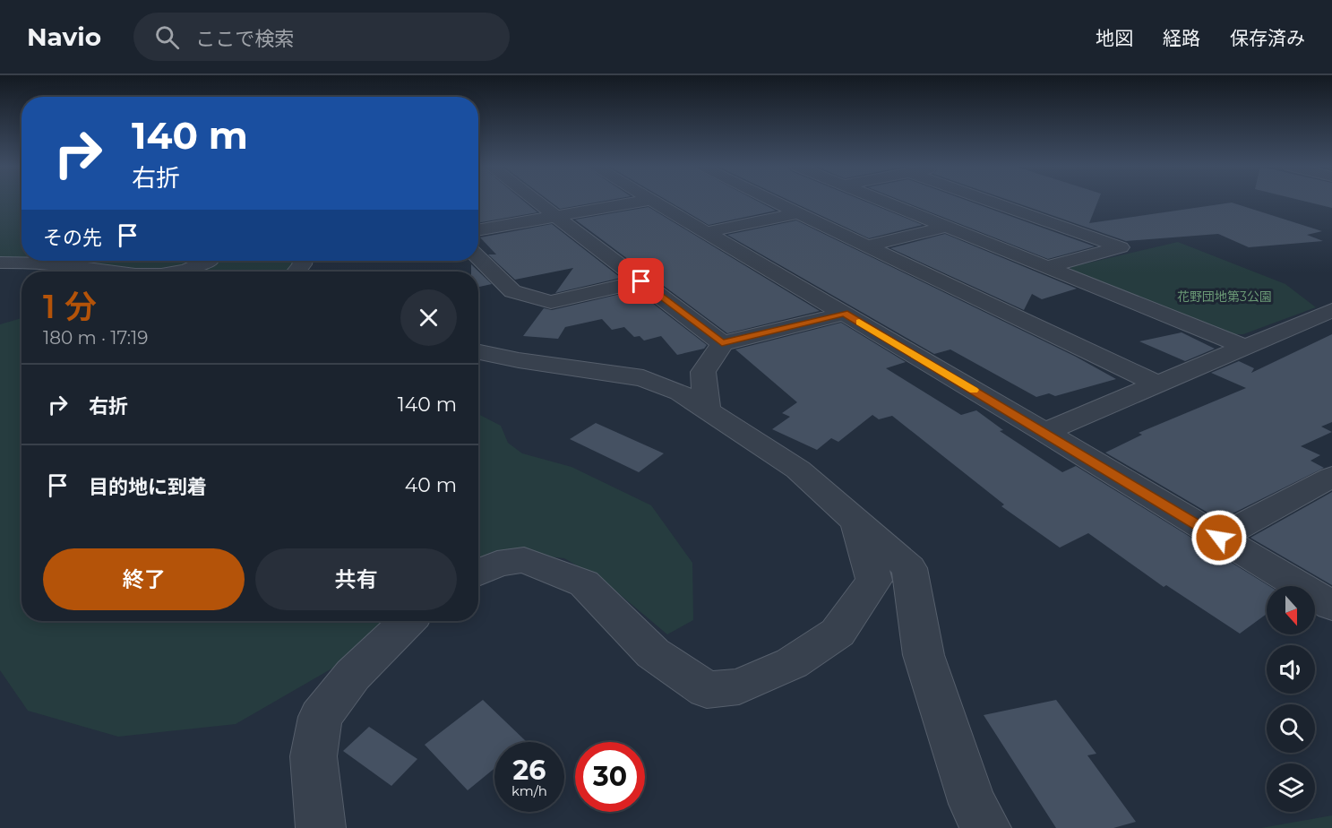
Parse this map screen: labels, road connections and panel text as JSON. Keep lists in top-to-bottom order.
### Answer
{
  "parks": ["花野団地第3公園"],
  "north": "bottom",
  "page": {
    "header": "Navio",
    "search": "ここで検索",
    "nav": ["地図", "経路", "保存済み"],
    "turn": ["140 m", "右折"],
    "then": "その先",
    "heading": ["1 分", "180 m · 17:19"],
    "list": [
      {
        "name": "右折",
        "value": "140 m"
      },
      {
        "name": "目的地に到着",
        "value": "40 m"
      }
    ],
    "buttons": ["終了", "共有"],
    "speed": "26 km/h",
    "limit": "30"
  }
}
